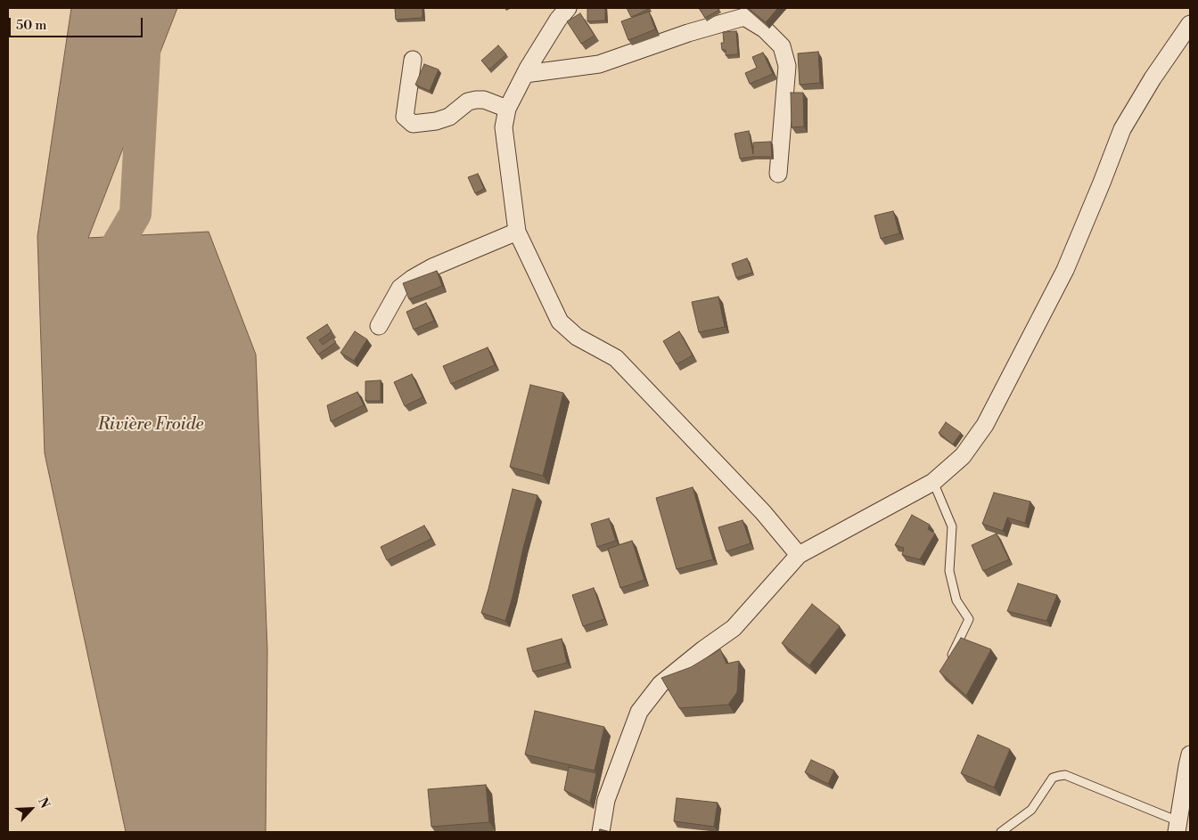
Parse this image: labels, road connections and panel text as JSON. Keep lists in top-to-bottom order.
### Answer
{
  "water": ["Rivière Froide"],
  "scale_bar": "50 m",
  "north": "top right"
}
